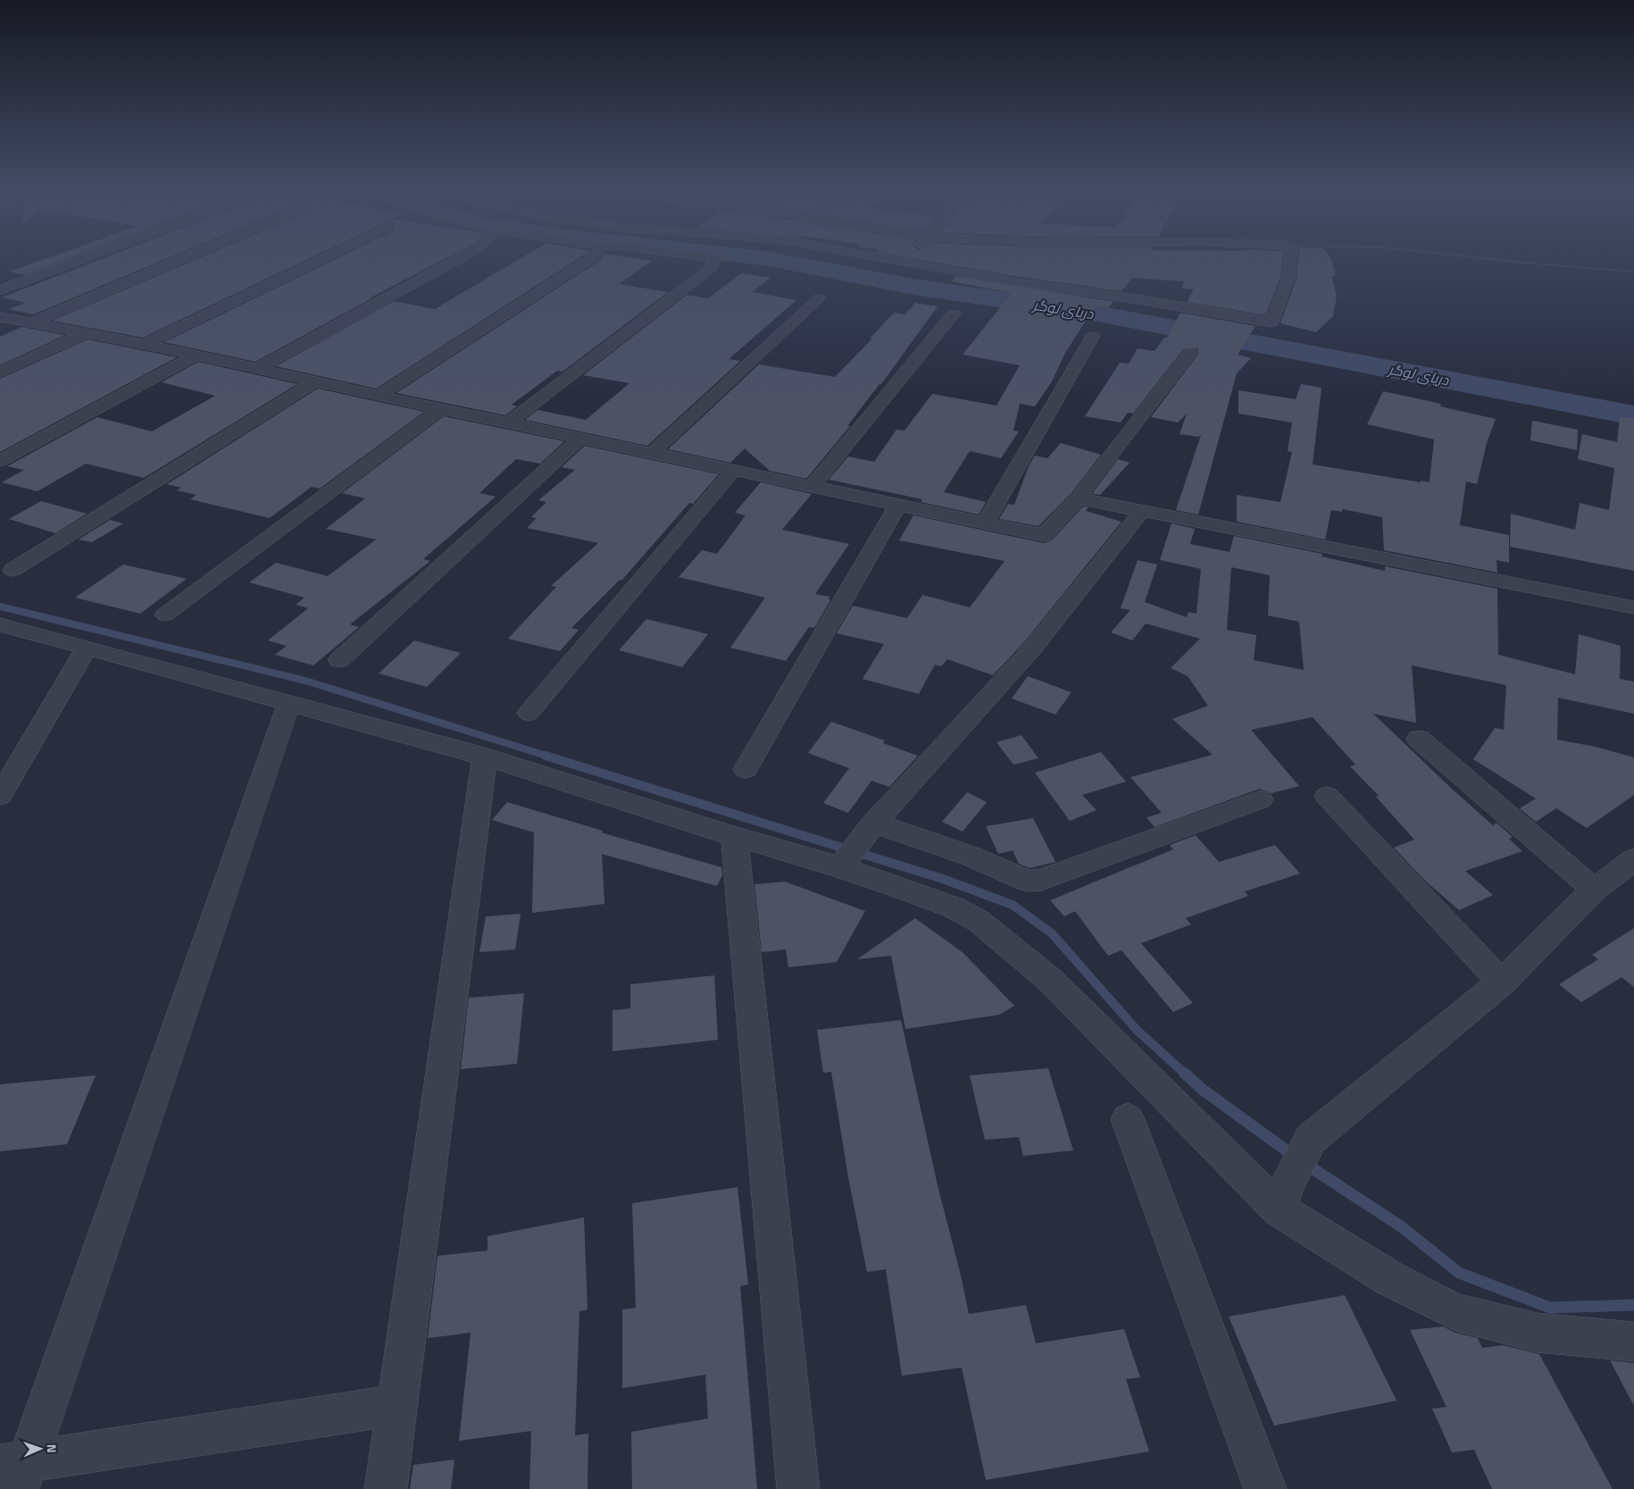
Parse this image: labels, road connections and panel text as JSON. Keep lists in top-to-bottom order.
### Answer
{
  "water": ["دریای لوگر"],
  "north": "right"
}
